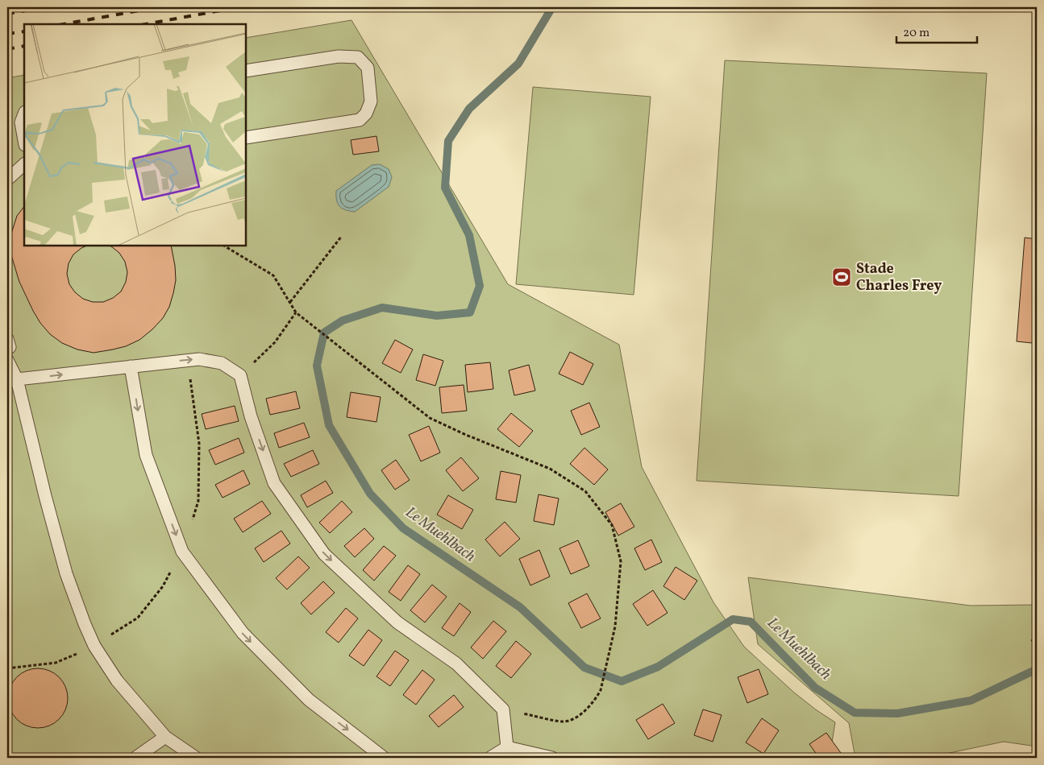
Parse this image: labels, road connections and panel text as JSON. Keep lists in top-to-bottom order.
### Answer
{
  "water": ["Le Muehlbach"],
  "places": {
    "sports": ["Stade Charles Frey"]
  },
  "scale_bar": "20 m"
}
